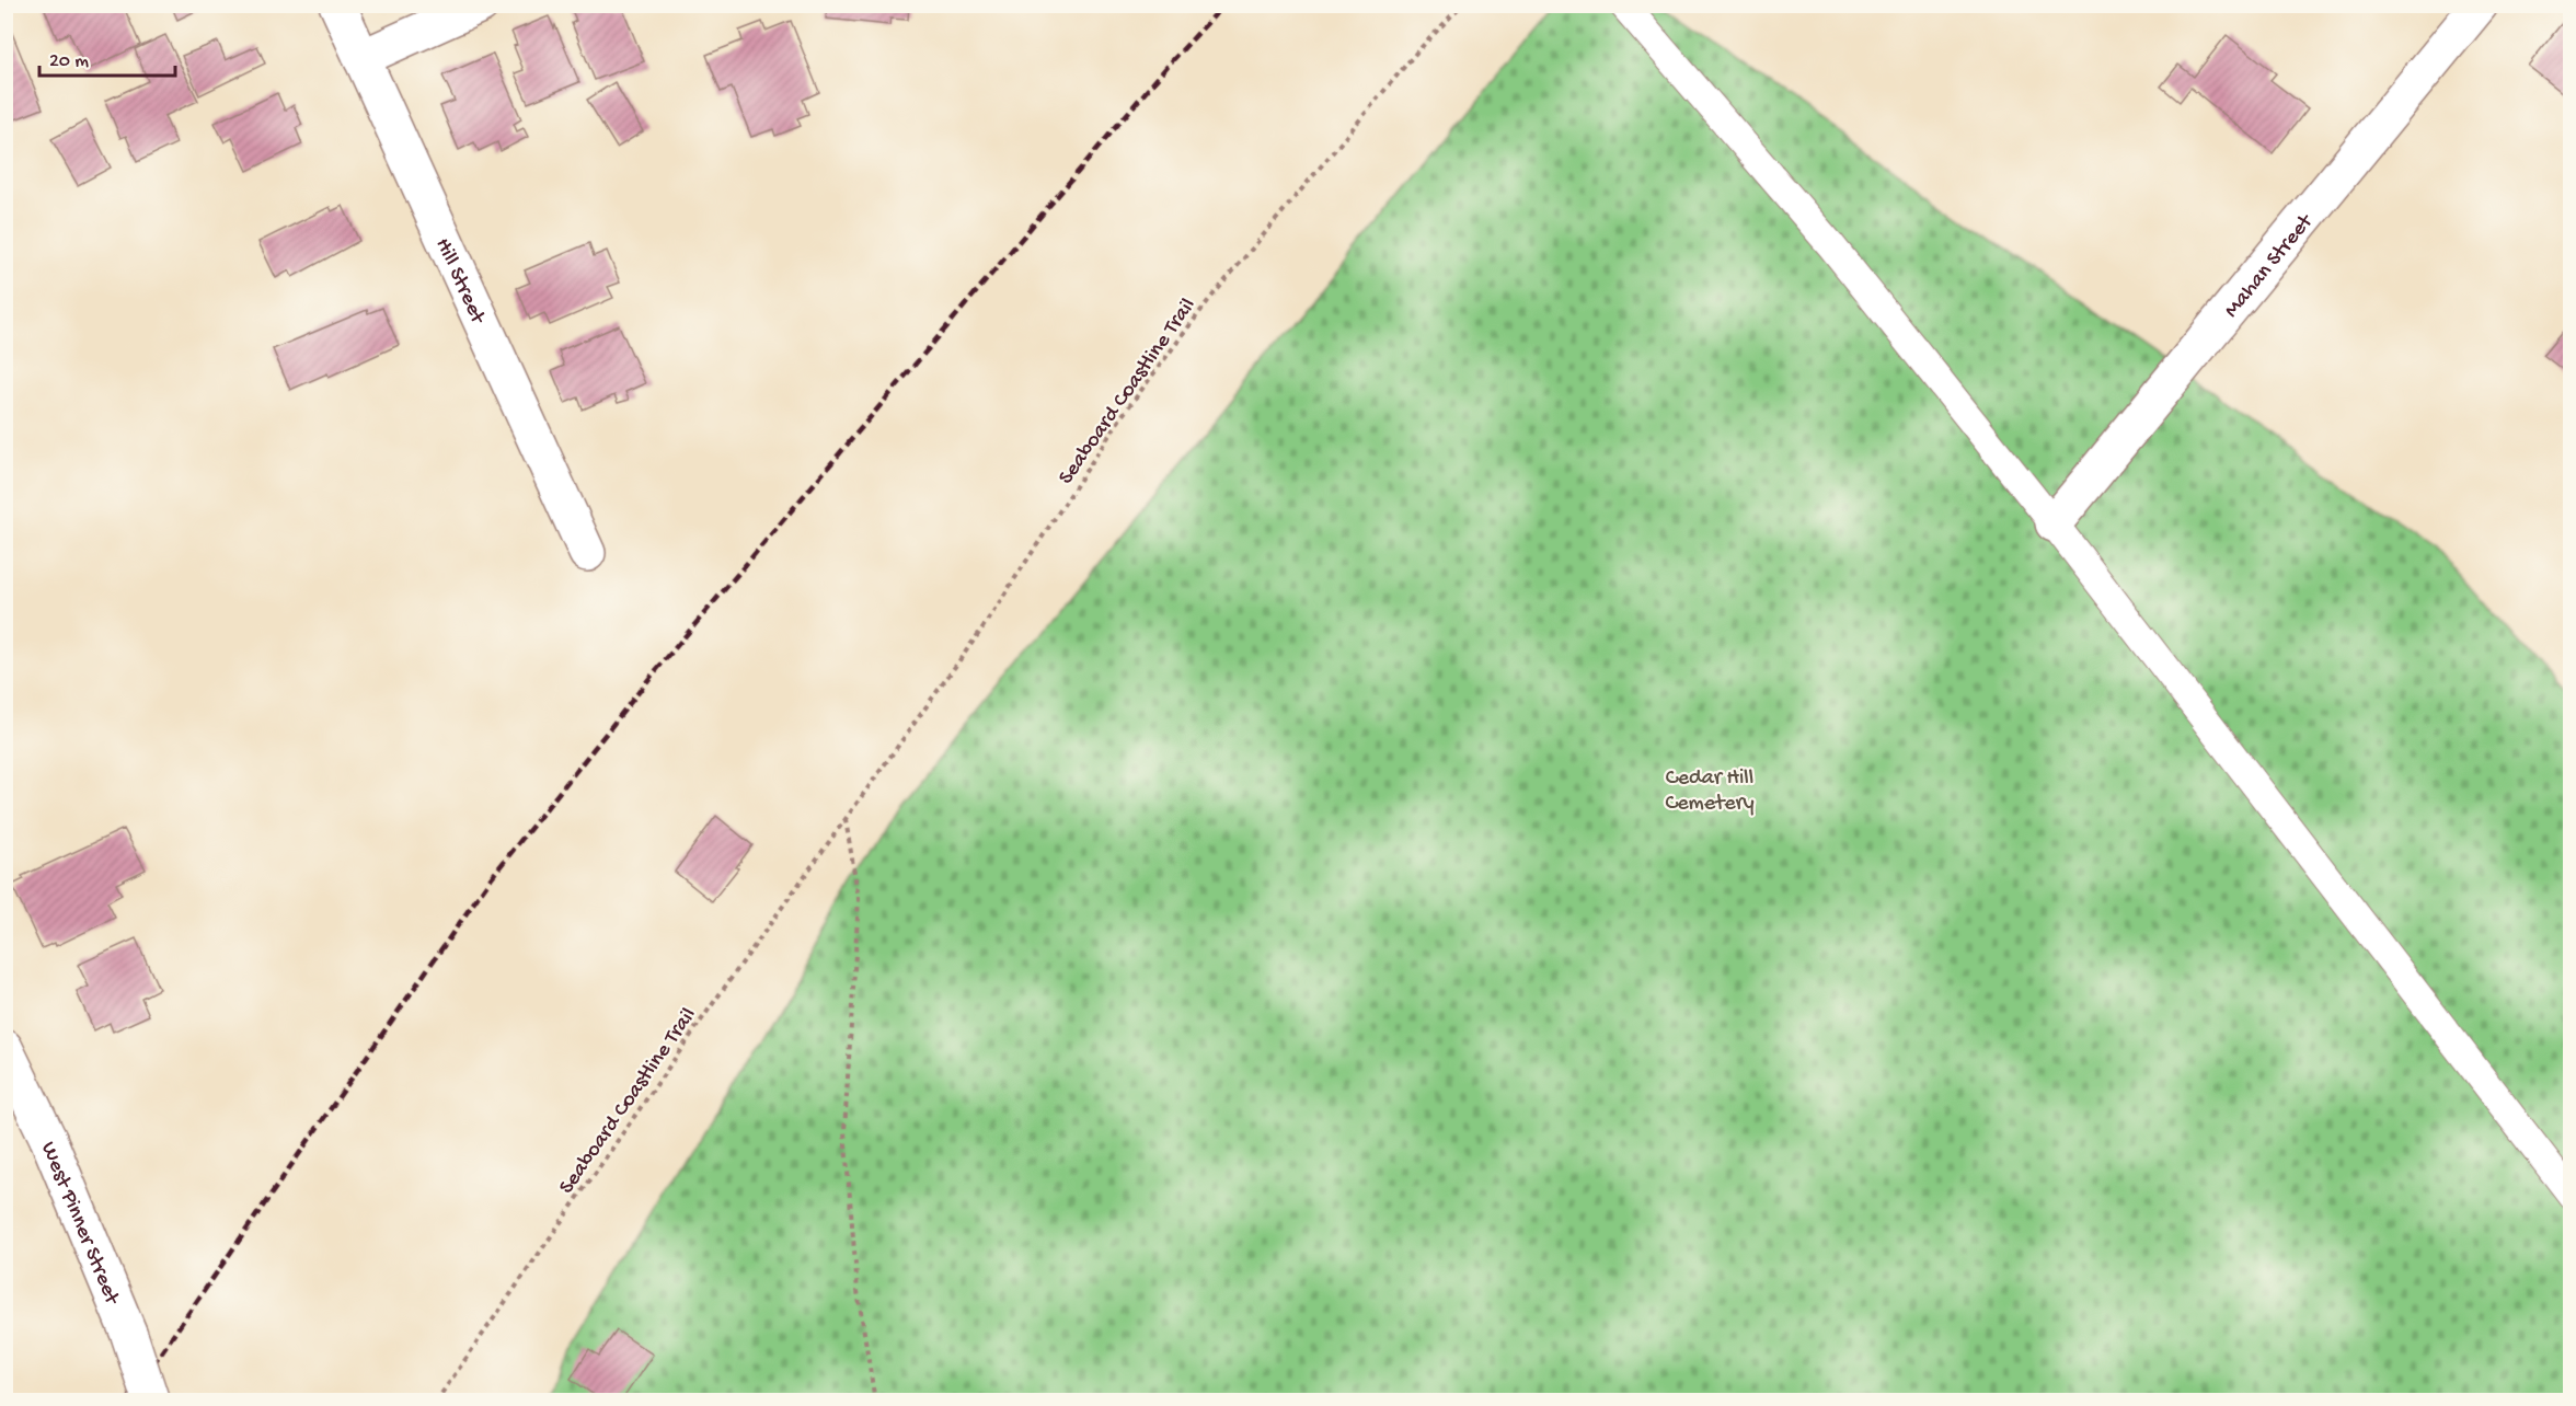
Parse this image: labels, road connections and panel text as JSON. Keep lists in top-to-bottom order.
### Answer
{
  "streets": {
    "street": ["Mahan Street", "Hill Street", "West Pinner Street"],
    "path": ["Seaboard Coastline Trail"]
  },
  "parks": ["Cedar Hill Cemetery"],
  "scale_bar": "20 m"
}
